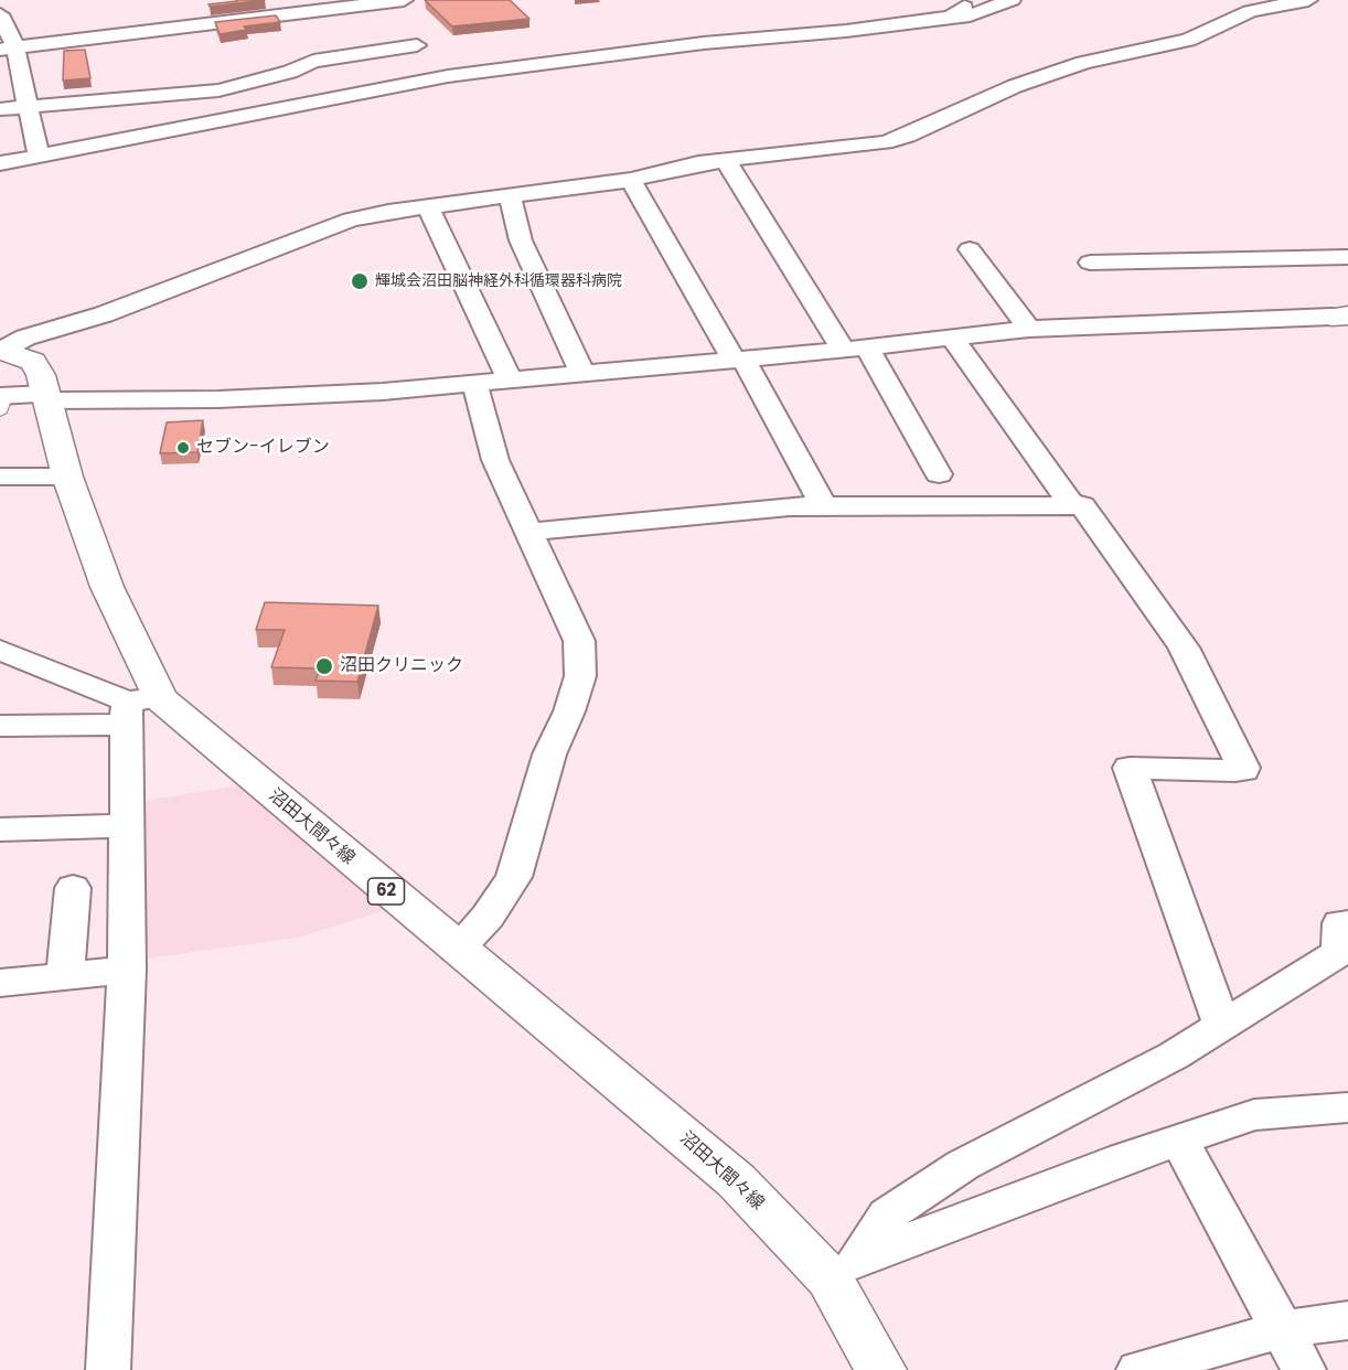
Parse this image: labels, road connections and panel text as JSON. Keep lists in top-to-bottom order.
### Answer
{
  "streets": {
    "main road": ["沼田大間々線", "62"]
  },
  "places": ["輝城会沼田脳神経外科循環器科病院", "セブン-イレブン", "沼田クリニック"]
}
